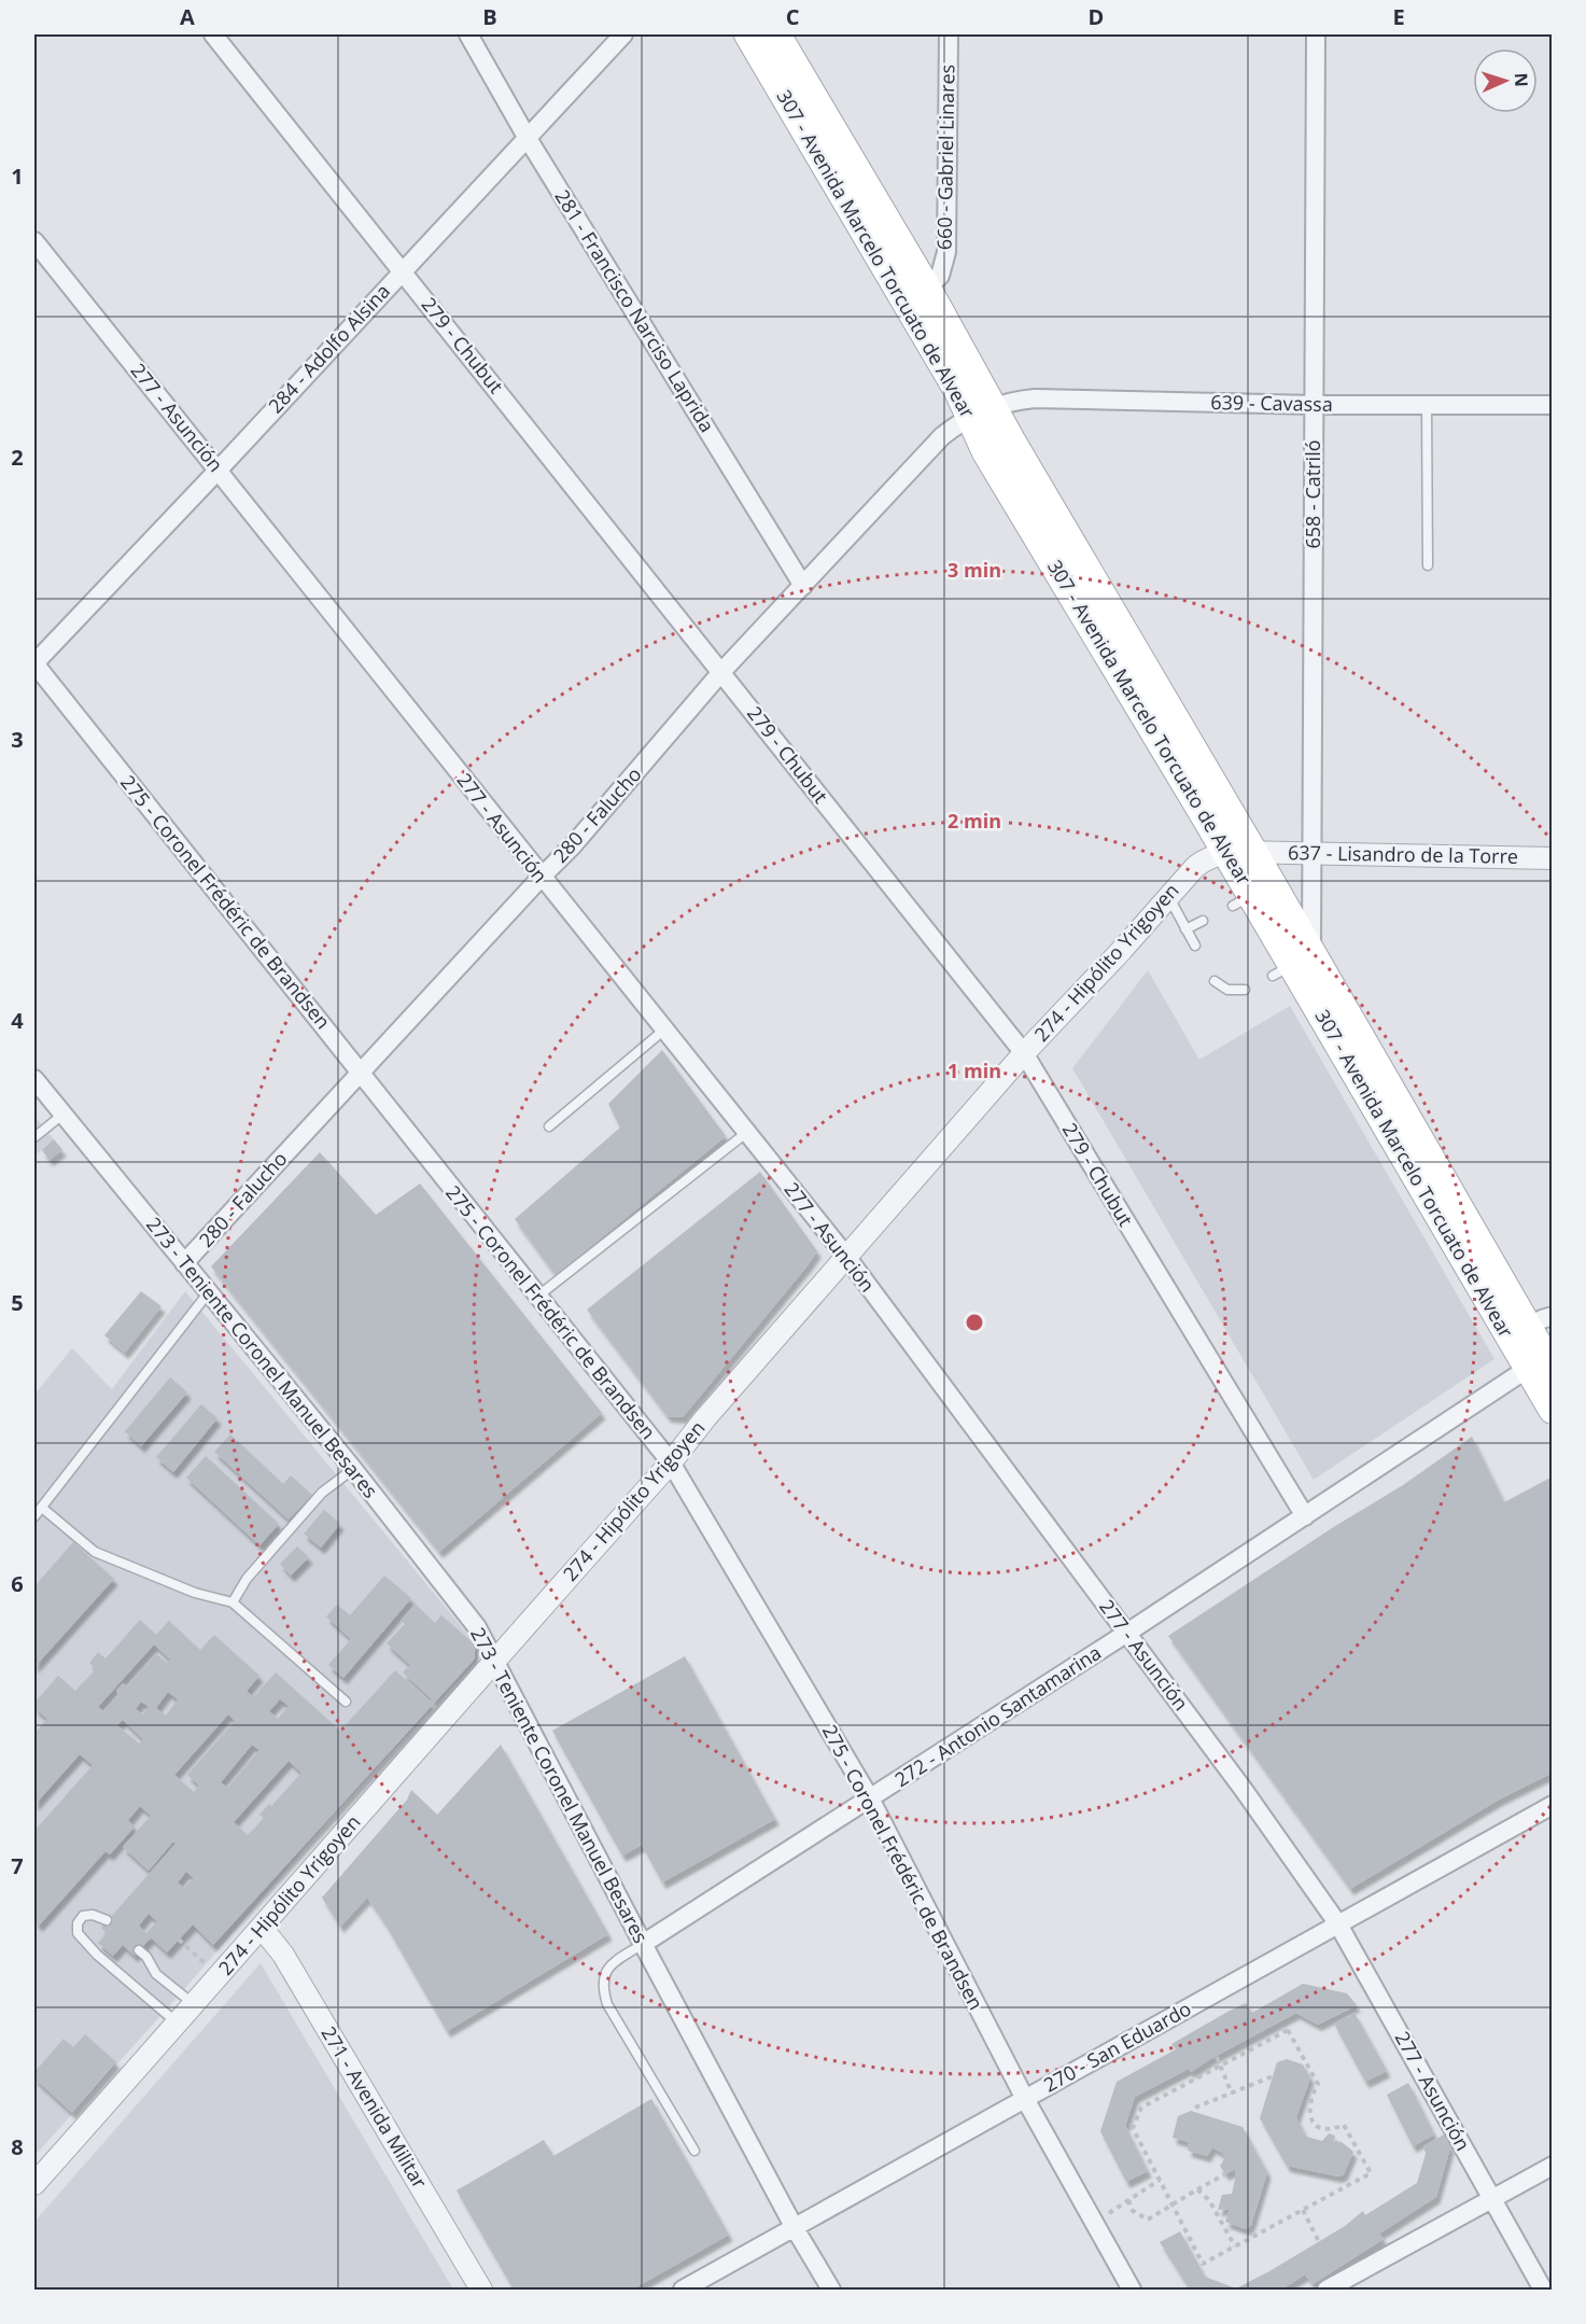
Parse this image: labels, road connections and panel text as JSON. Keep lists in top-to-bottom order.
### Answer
{
  "streets": {
    "main road": ["307 - Avenida Marcelo Torcuato de Alvear"],
    "street": [
      "660 - Gabriel Linares",
      "281 - Francisco Narciso Laprida",
      "279 - Chubut",
      "284 - Adolfo Alsina",
      "639 - Cavassa",
      "277 - Asunción",
      "658 - Catriló",
      "280 - Falucho",
      "637 - Lisandro de la Torre",
      "275 - Coronel Frédéric de Brandsen",
      "274 - Hipólito Yrigoyen",
      "273 - Teniente Coronel Manuel Besares",
      "272 - Antonio Santamarina",
      "270 - San Eduardo",
      "271 - Avenida Militar"
    ]
  },
  "crossings": [
    ["660 - Gabriel Linares", "307 - Avenida Marcelo Torcuato de Alvear"],
    ["307 - Avenida Marcelo Torcuato de Alvear", "639 - Cavassa"],
    ["307 - Avenida Marcelo Torcuato de Alvear", "658 - Catriló"],
    ["307 - Avenida Marcelo Torcuato de Alvear", "280 - Falucho"],
    ["307 - Avenida Marcelo Torcuato de Alvear", "637 - Lisandro de la Torre"],
    ["307 - Avenida Marcelo Torcuato de Alvear", "274 - Hipólito Yrigoyen"],
    ["307 - Avenida Marcelo Torcuato de Alvear", "272 - Antonio Santamarina"],
    ["281 - Francisco Narciso Laprida", "284 - Adolfo Alsina"],
    ["281 - Francisco Narciso Laprida", "280 - Falucho"],
    ["279 - Chubut", "284 - Adolfo Alsina"],
    ["279 - Chubut", "280 - Falucho"],
    ["279 - Chubut", "274 - Hipólito Yrigoyen"],
    ["279 - Chubut", "272 - Antonio Santamarina"],
    ["284 - Adolfo Alsina", "277 - Asunción"],
    ["284 - Adolfo Alsina", "275 - Coronel Frédéric de Brandsen"],
    ["639 - Cavassa", "658 - Catriló"],
    ["639 - Cavassa", "280 - Falucho"],
    ["277 - Asunción", "280 - Falucho"],
    ["277 - Asunción", "274 - Hipólito Yrigoyen"],
    ["277 - Asunción", "272 - Antonio Santamarina"],
    ["277 - Asunción", "270 - San Eduardo"],
    ["658 - Catriló", "637 - Lisandro de la Torre"],
    ["280 - Falucho", "275 - Coronel Frédéric de Brandsen"],
    ["280 - Falucho", "273 - Teniente Coronel Manuel Besares"],
    ["637 - Lisandro de la Torre", "274 - Hipólito Yrigoyen"],
    ["275 - Coronel Frédéric de Brandsen", "274 - Hipólito Yrigoyen"],
    ["275 - Coronel Frédéric de Brandsen", "272 - Antonio Santamarina"],
    ["275 - Coronel Frédéric de Brandsen", "270 - San Eduardo"],
    ["274 - Hipólito Yrigoyen", "273 - Teniente Coronel Manuel Besares"],
    ["274 - Hipólito Yrigoyen", "271 - Avenida Militar"],
    ["273 - Teniente Coronel Manuel Besares", "272 - Antonio Santamarina"],
    ["273 - Teniente Coronel Manuel Besares", "270 - San Eduardo"]
  ],
  "north": "right",
  "grid": {
    "columns": [
      "A",
      "B",
      "C",
      "D",
      "E"
    ],
    "rows": [
      "1",
      "2",
      "3",
      "4",
      "5",
      "6",
      "7",
      "8"
    ]
  },
  "rings": ["3 min", "2 min", "1 min"]
}
